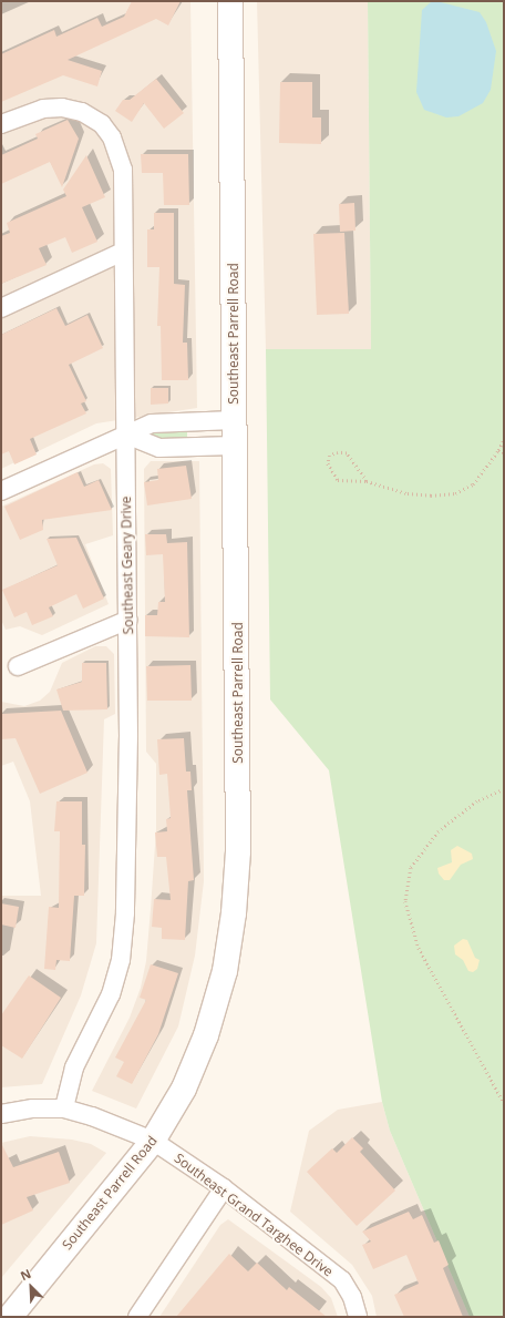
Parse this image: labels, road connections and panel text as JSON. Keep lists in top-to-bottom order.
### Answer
{
  "streets": {
    "street": ["Southeast Parrell Road", "Southeast Geary Drive", "Southeast Grand Targhee Drive"]
  },
  "crossings": [
    ["Southeast Parrell Road", "Southeast Grand Targhee Drive"],
    ["Southeast Geary Drive", "Southeast Grand Targhee Drive"]
  ],
  "north": "top left"
}
